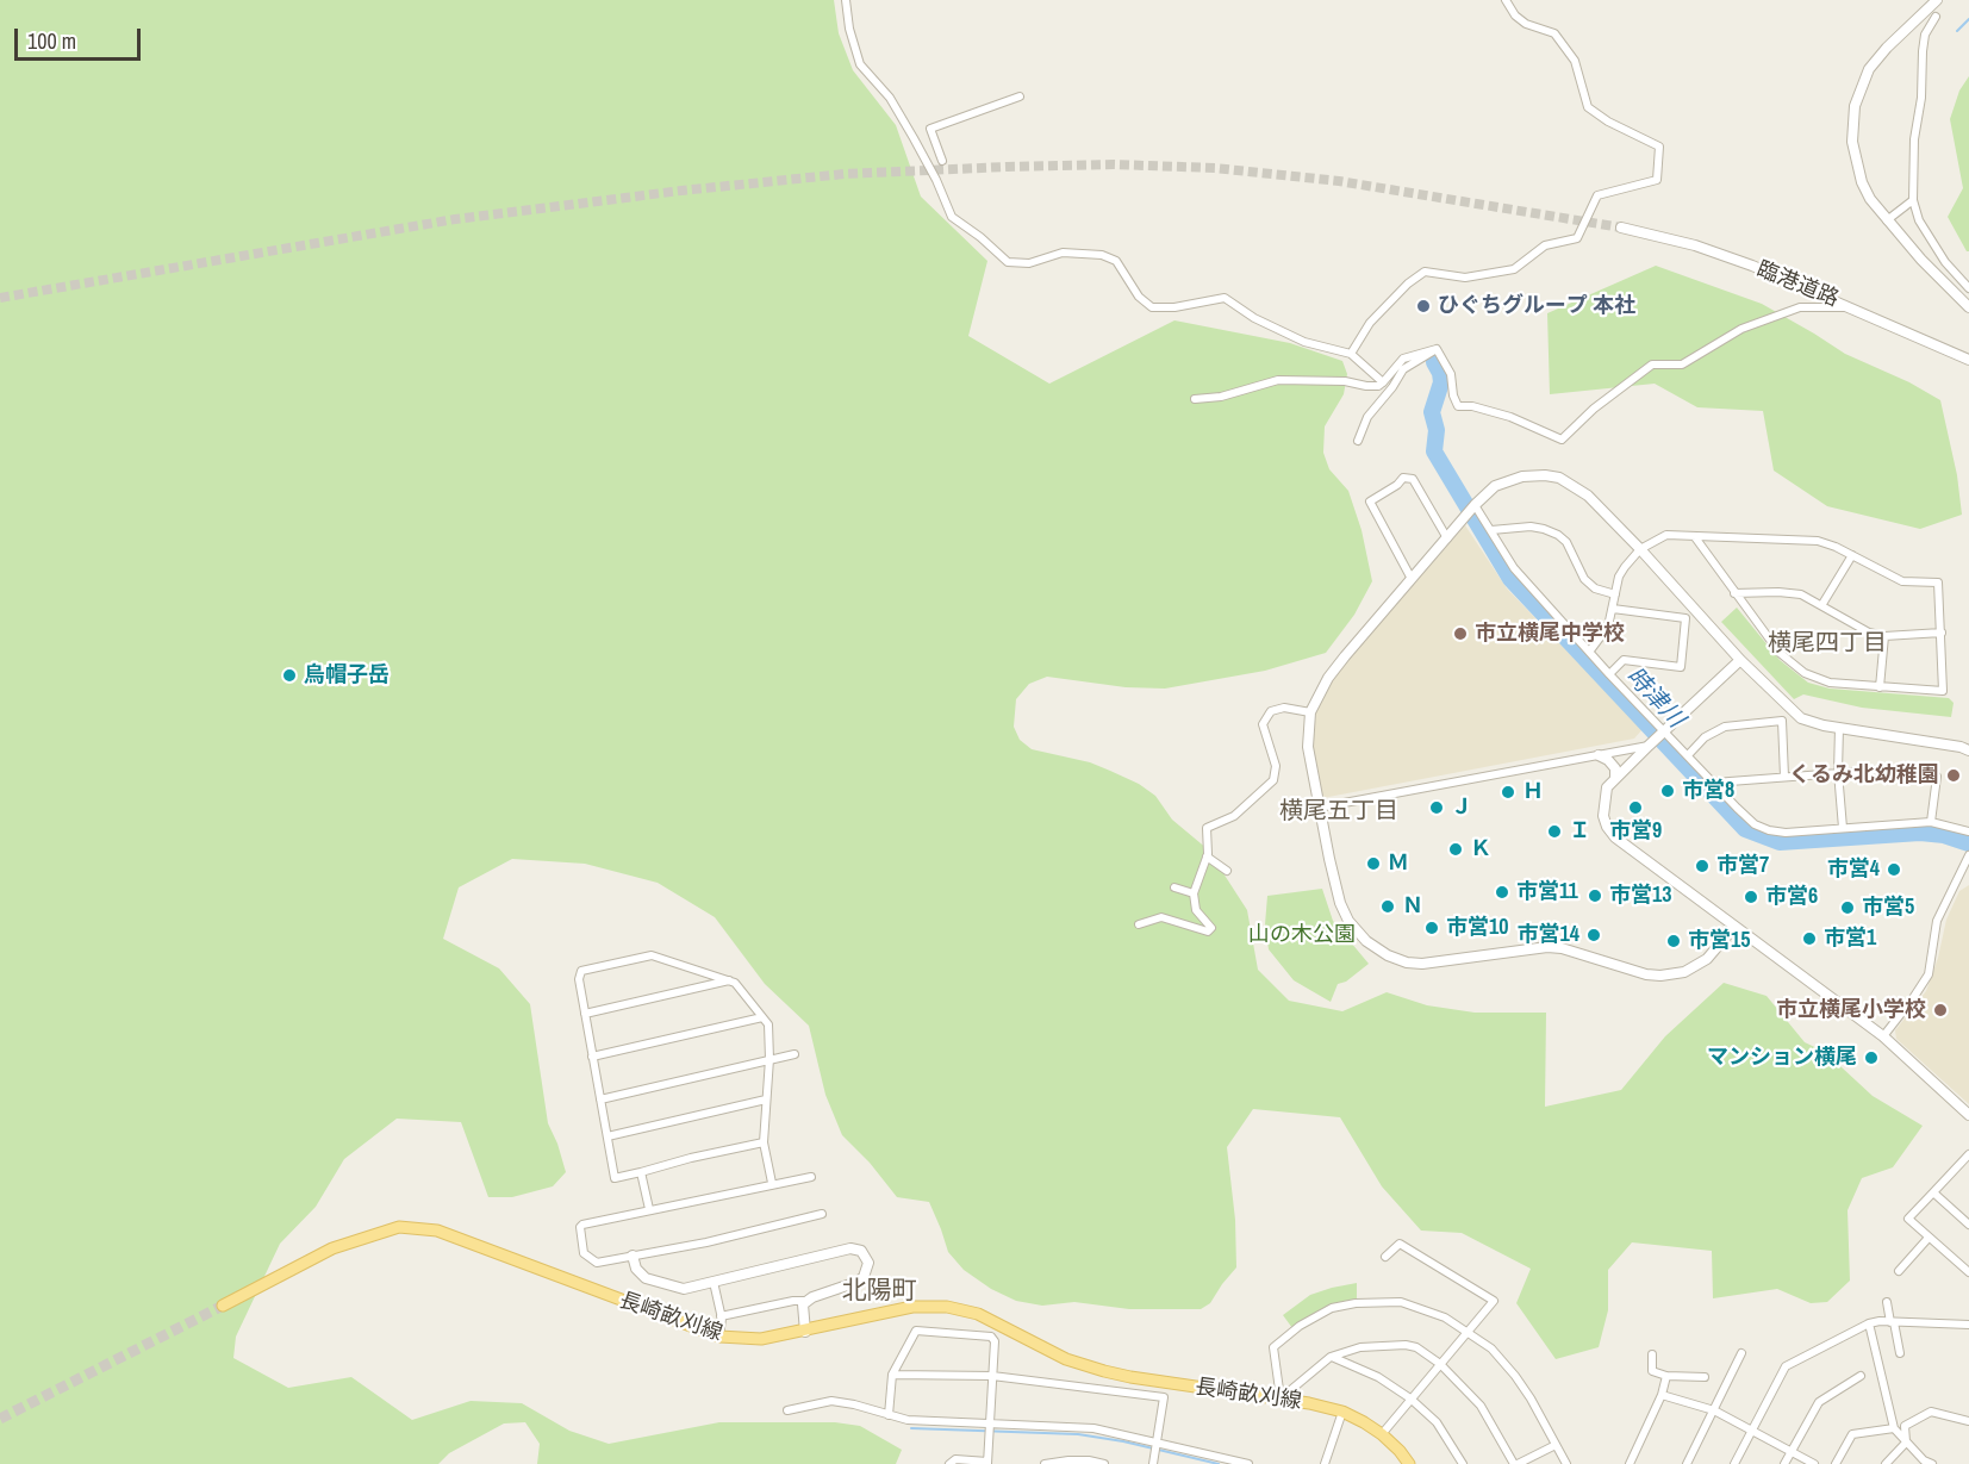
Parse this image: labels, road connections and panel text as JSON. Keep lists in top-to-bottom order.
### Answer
{
  "streets": {
    "main road": ["長崎畝刈線"],
    "street": ["臨港道路"]
  },
  "districts": ["横尾四丁目", "横尾五丁目", "北陽町"],
  "water": ["時津川"],
  "parks": ["山の木公園"],
  "places": [
    "ひぐちグループ 本社",
    "市立横尾中学校",
    "烏帽子岳",
    "くるみ北幼稚園",
    "市営8",
    "Ｈ",
    "Ｊ",
    "市営9",
    "Ｉ",
    "Ｋ",
    "Ｍ",
    "市営7",
    "市営4",
    "市営11",
    "市営13",
    "市営6",
    "Ｎ",
    "市営5",
    "市営10",
    "市営14",
    "市営1",
    "市営15",
    "市立横尾小学校",
    "マンション横尾"
  ],
  "scale_bar": "100 m"
}
